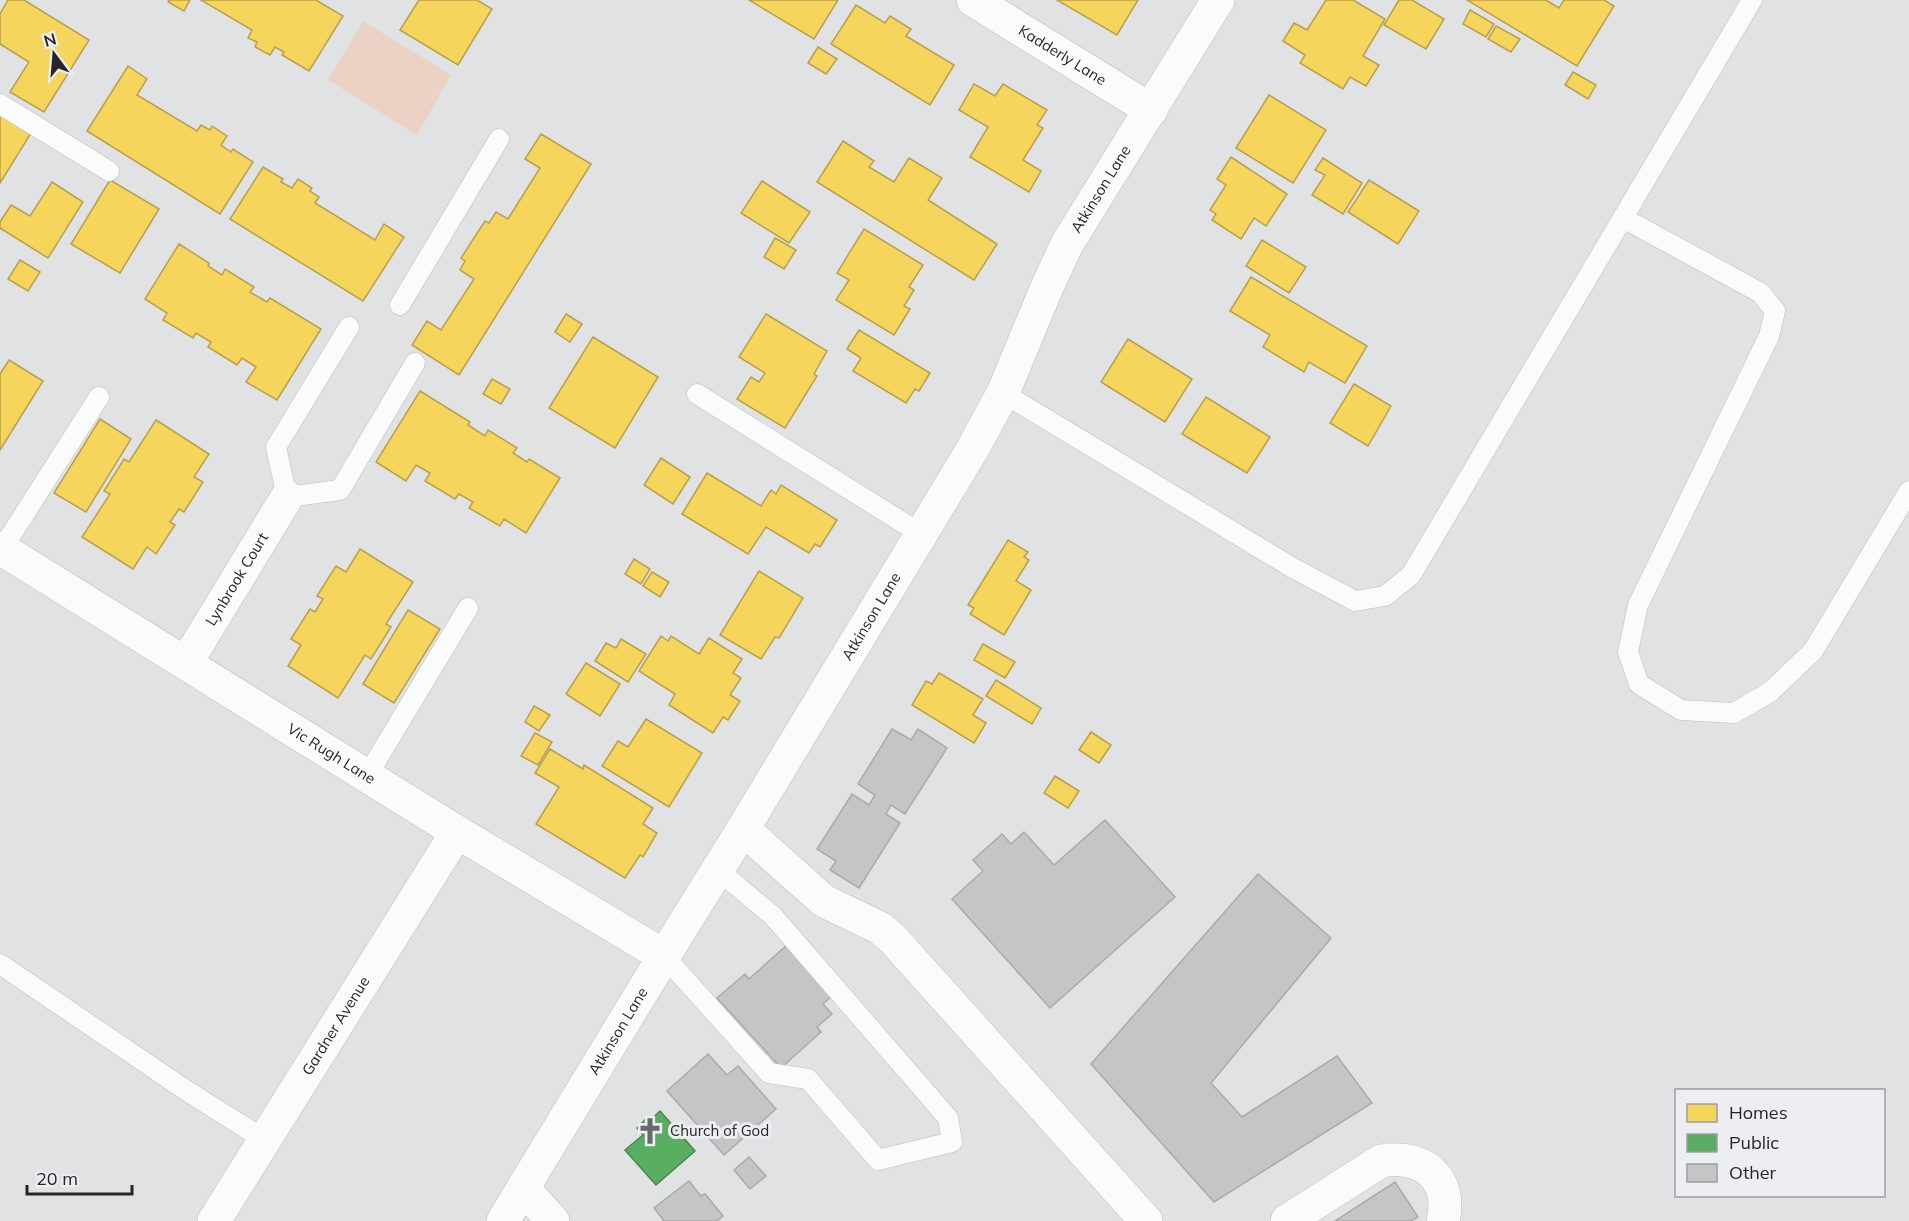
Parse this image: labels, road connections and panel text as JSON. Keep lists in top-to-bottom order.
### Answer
{
  "streets": {
    "street": [
      "Kadderly Lane",
      "Atkinson Lane",
      "Lynbrook Court",
      "Vic Rugh Lane",
      "Gardner Avenue"
    ]
  },
  "crossings": [
    ["Kadderly Lane", "Atkinson Lane"],
    ["Atkinson Lane", "Vic Rugh Lane"],
    ["Lynbrook Court", "Vic Rugh Lane"],
    ["Vic Rugh Lane", "Gardner Avenue"]
  ],
  "places": {
    "church": ["Church of God"]
  },
  "legend": ["Homes", "Public", "Other"],
  "scale_bar": "20 m",
  "north": "top"
}
